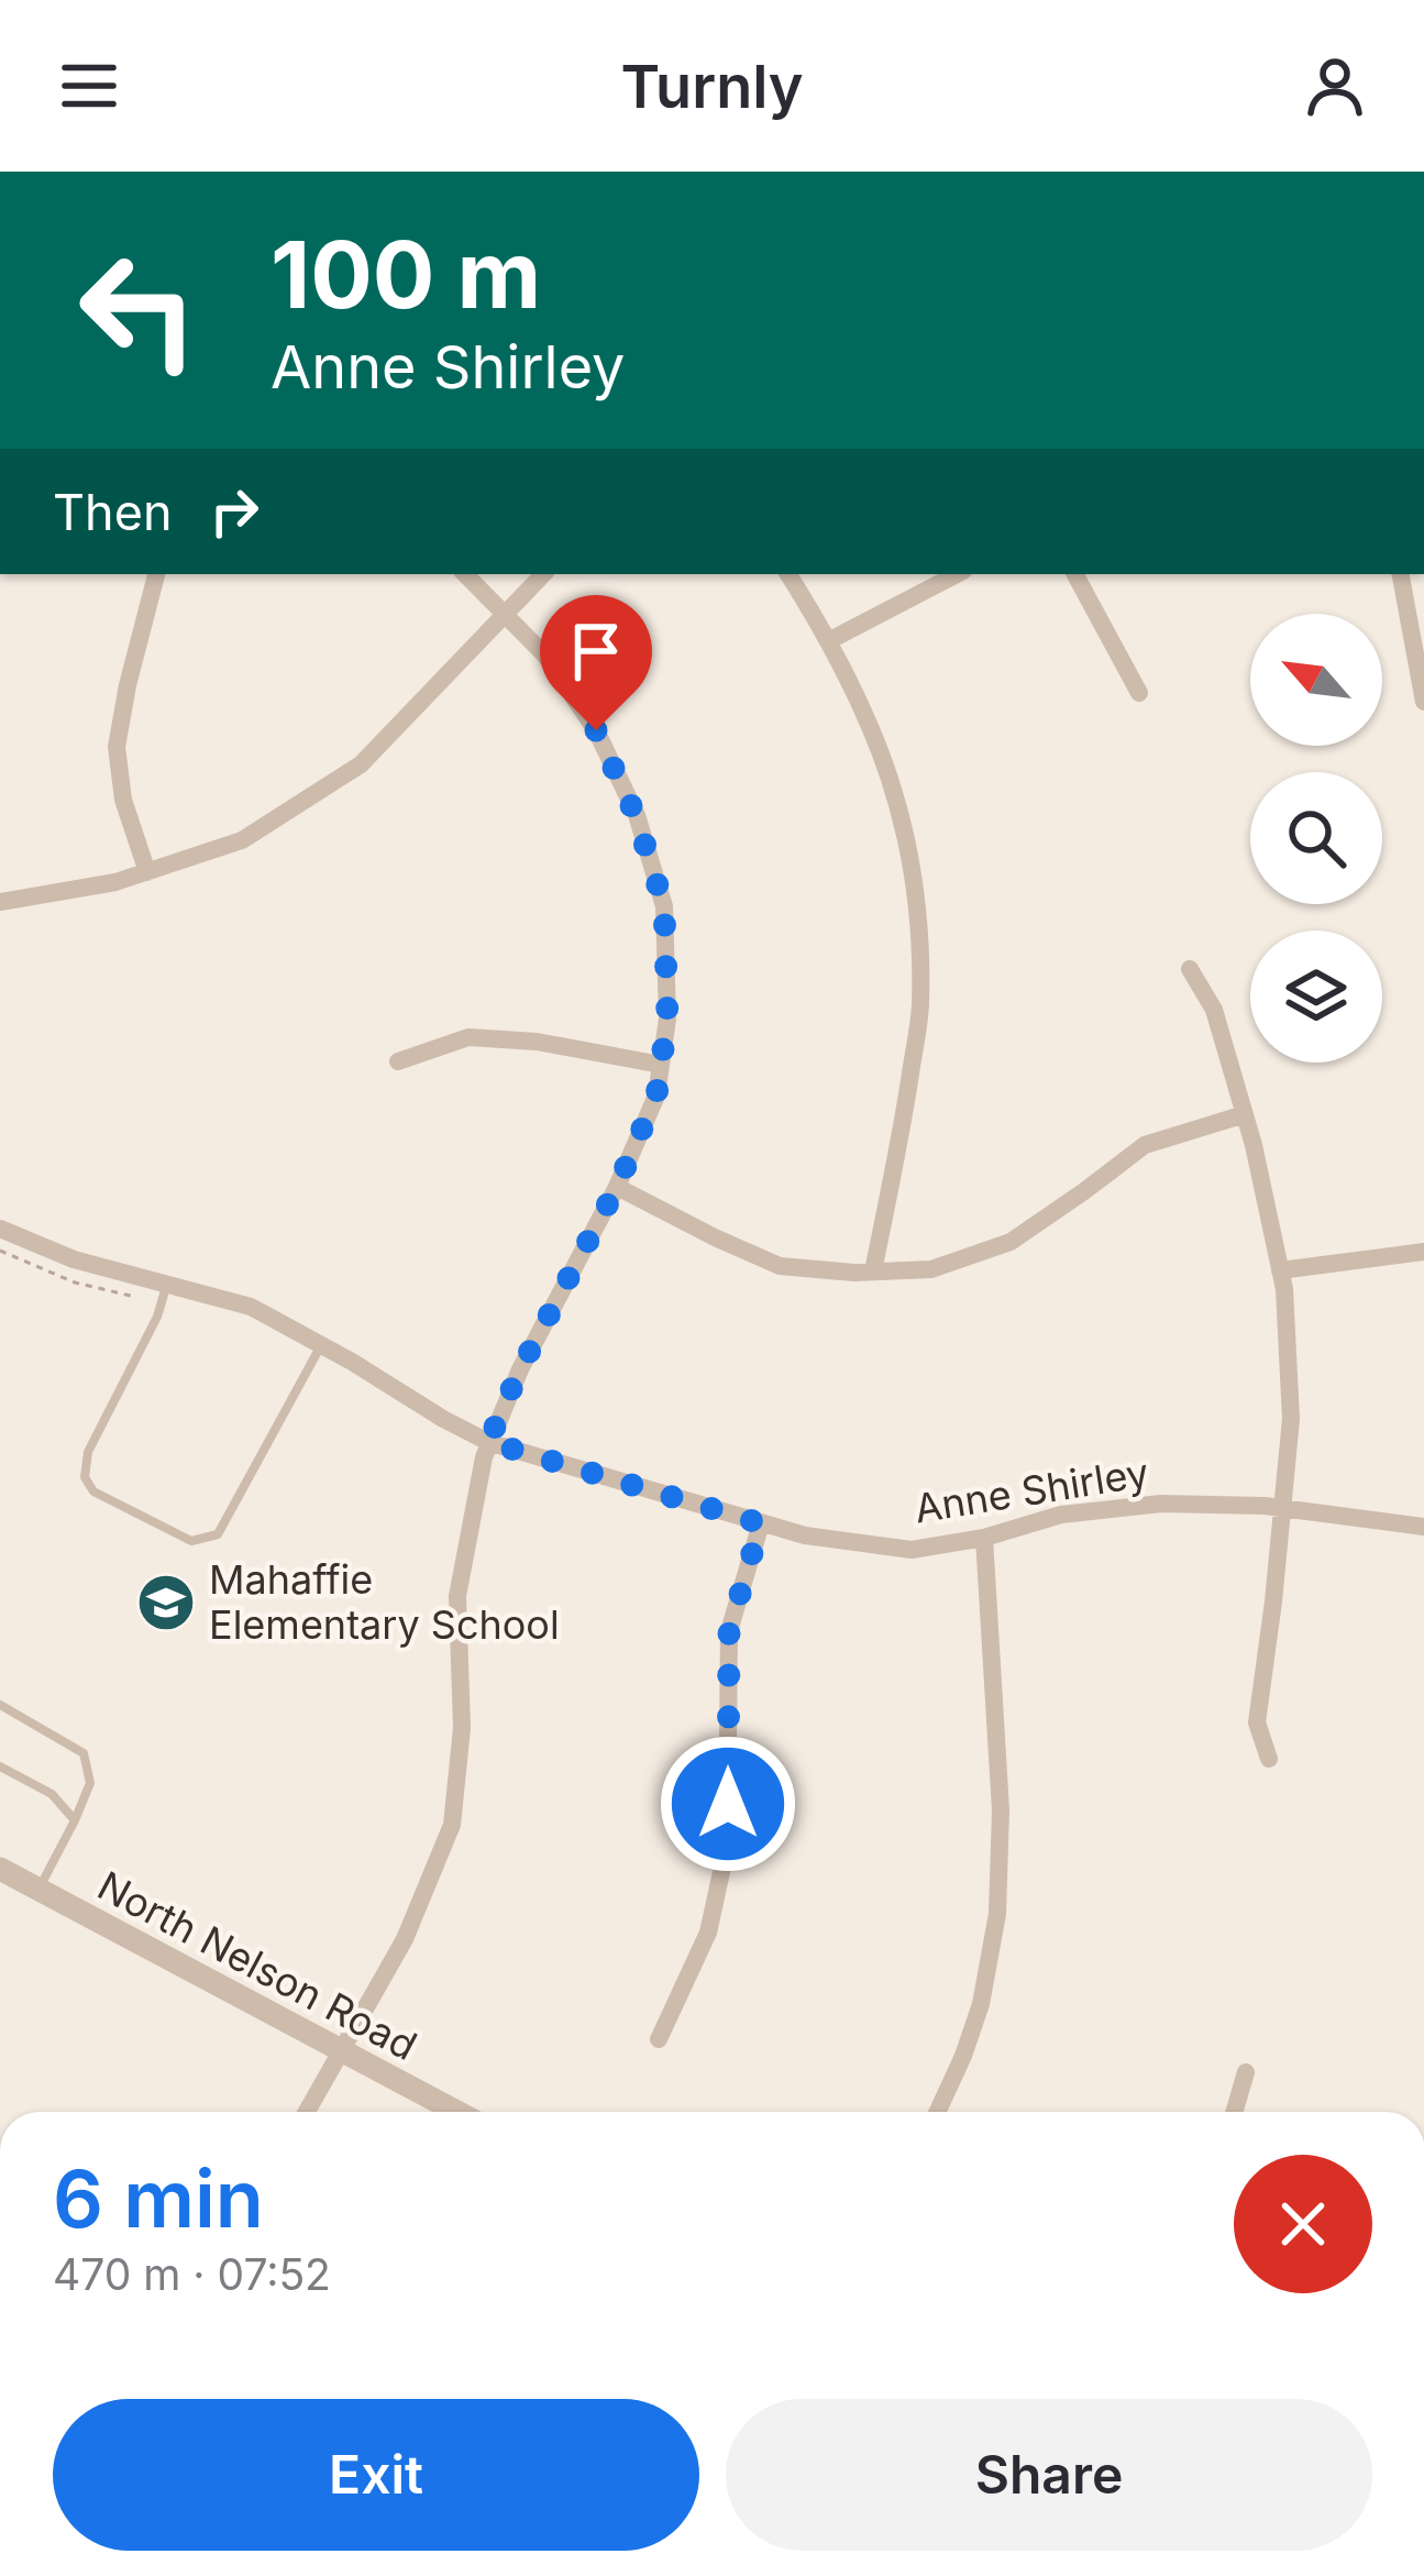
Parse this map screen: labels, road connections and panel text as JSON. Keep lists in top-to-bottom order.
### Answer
{
  "streets": {
    "street": ["Anne Shirley", "North Nelson Road"]
  },
  "places": {
    "school or university": ["Mahaffie Elementary School"]
  },
  "north": "top left",
  "page": {
    "header": "Turnly",
    "turn": ["100 m", "Anne Shirley"],
    "then": "Then",
    "heading": ["6 min", "470 m · 07:52"],
    "buttons": ["Exit", "Share"]
  }
}
